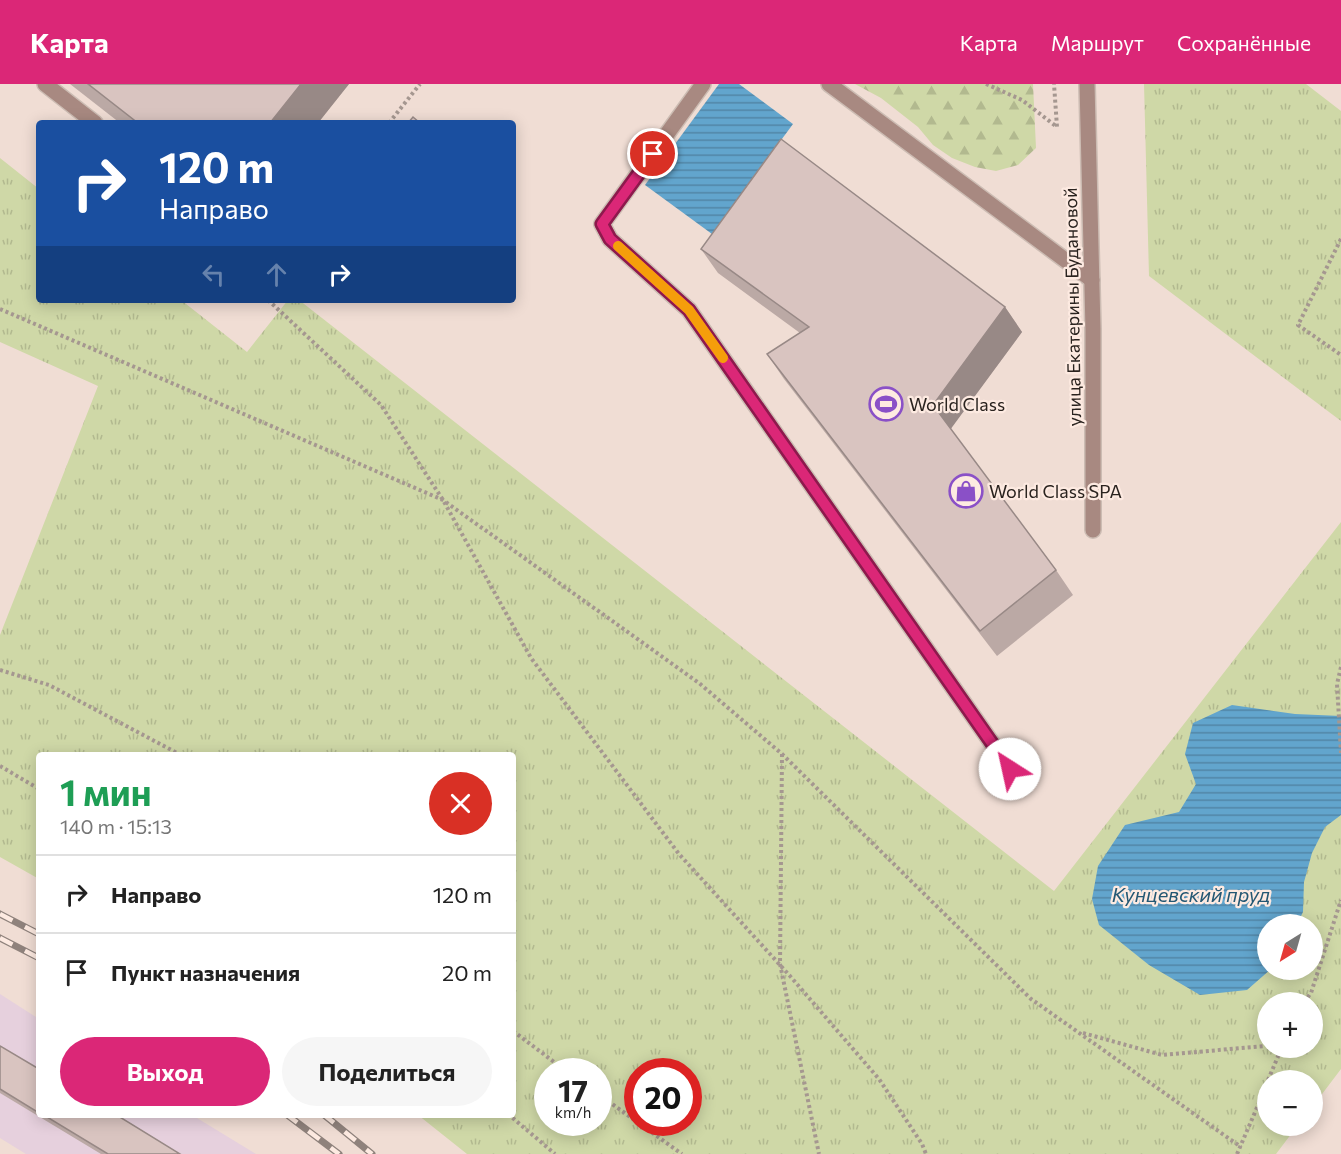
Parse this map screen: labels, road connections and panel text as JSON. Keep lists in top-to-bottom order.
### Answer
{
  "streets": {
    "street": ["улица Екатерины Будановой"]
  },
  "water": ["Кунцевский пруд"],
  "places": {
    "sports": ["World Class"],
    "shop": ["World Class SPA"]
  },
  "north": "bottom left",
  "page": {
    "header": "Карта",
    "nav": ["Карта", "Маршрут", "Сохранённые"],
    "turn": ["120 m", "Направо"],
    "heading": ["1 мин", "140 m · 15:13"],
    "list": [
      {
        "name": "Направо",
        "value": "120 m"
      },
      {
        "name": "Пункт назначения",
        "value": "20 m"
      }
    ],
    "map_buttons": ["+", "−"],
    "buttons": ["Выход", "Поделиться"],
    "speed": "17 km/h",
    "limit": "20"
  }
}
